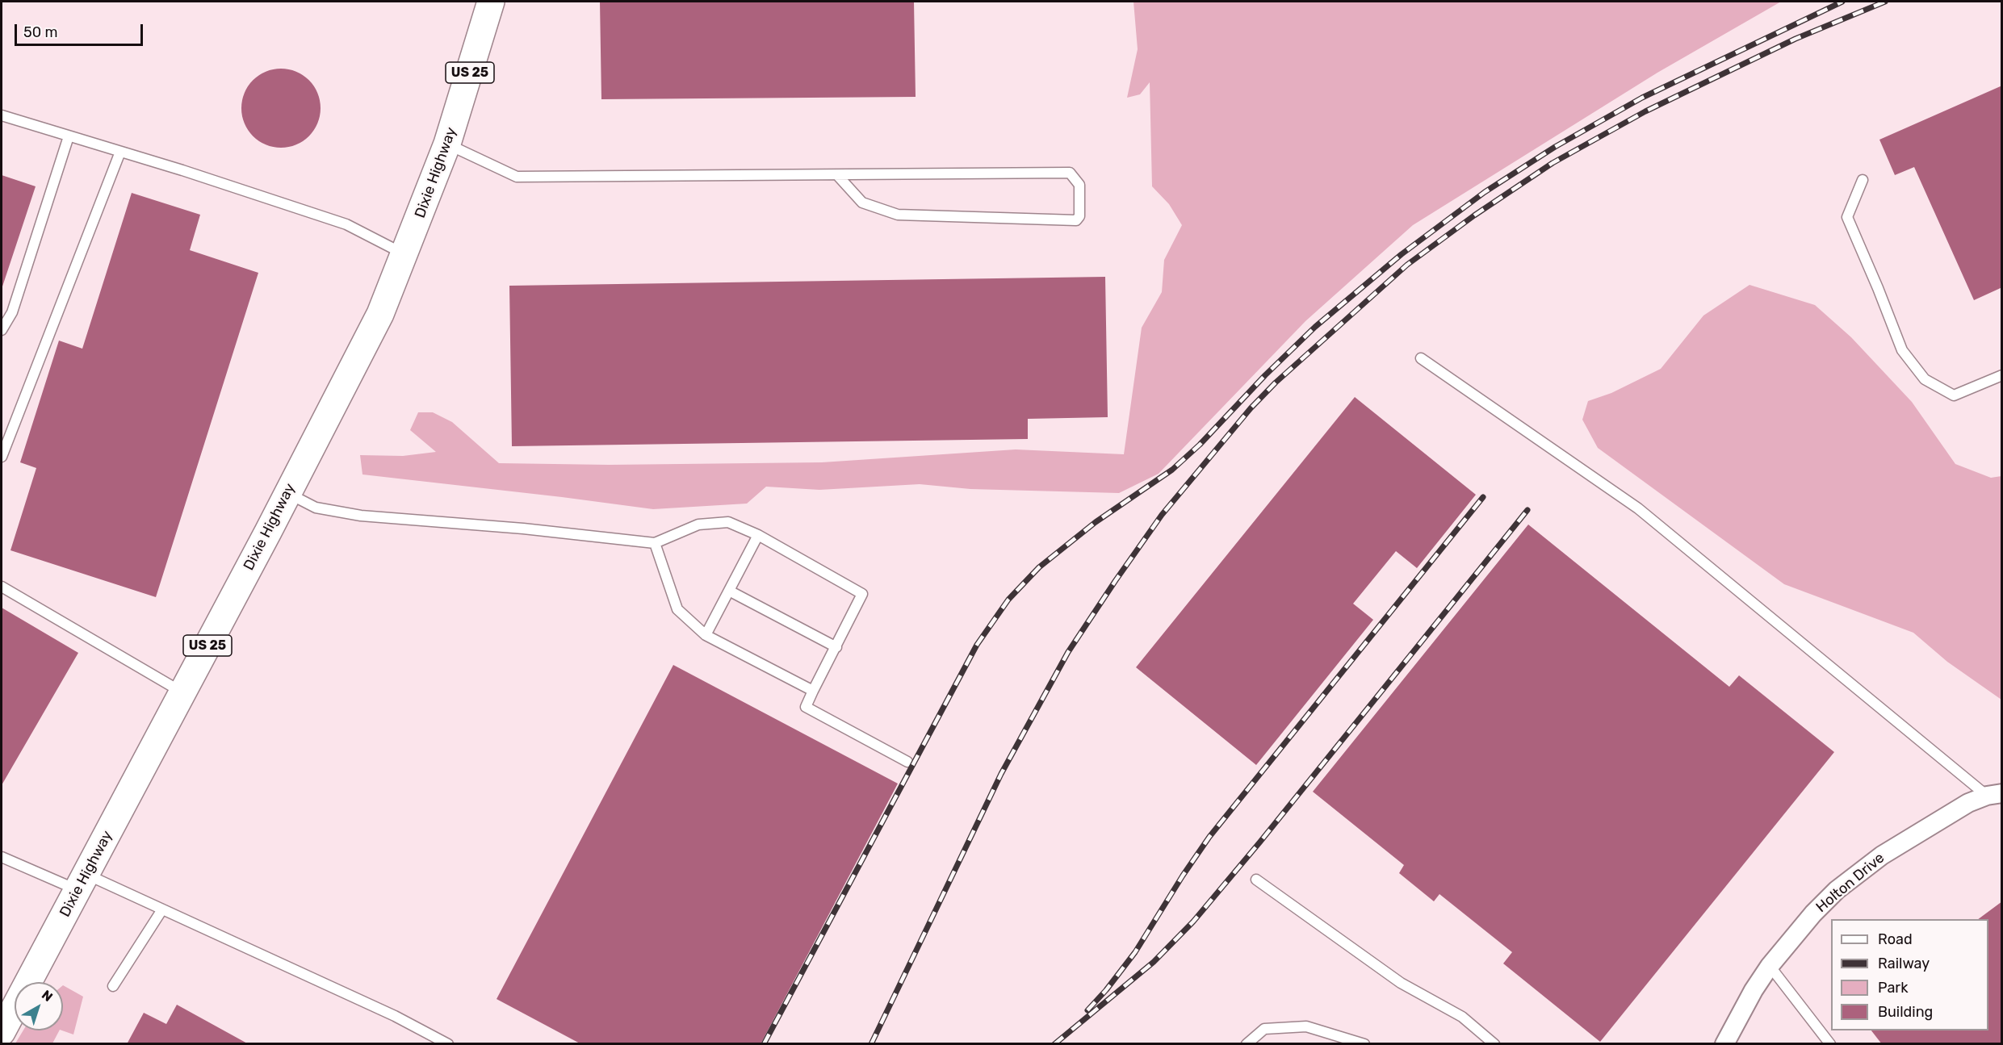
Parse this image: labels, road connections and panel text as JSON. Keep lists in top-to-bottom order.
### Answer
{
  "streets": {
    "main road": ["US 25", "Dixie Highway"],
    "street": ["Holton Drive"]
  },
  "legend": [
    "Road",
    "Railway",
    "Park",
    "Building"
  ],
  "scale_bar": "50 m",
  "north": "top right"
}
